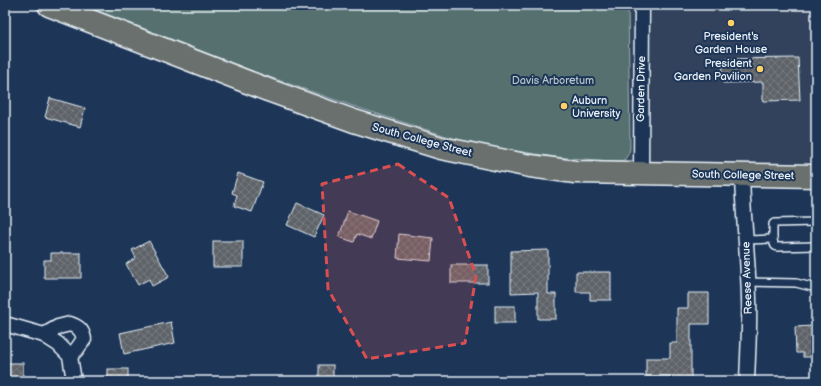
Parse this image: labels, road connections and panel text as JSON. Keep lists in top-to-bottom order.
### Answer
{
  "streets": {
    "main road": ["South College Street"],
    "street": ["Garden Drive", "Reese Avenue"]
  },
  "crossings": [
    ["Garden Drive", "South College Street"],
    ["South College Street", "Reese Avenue"]
  ],
  "parks": ["Davis Arboretum"],
  "places": ["President's Garden House", "President Garden Pavilion", "Auburn University"]
}
